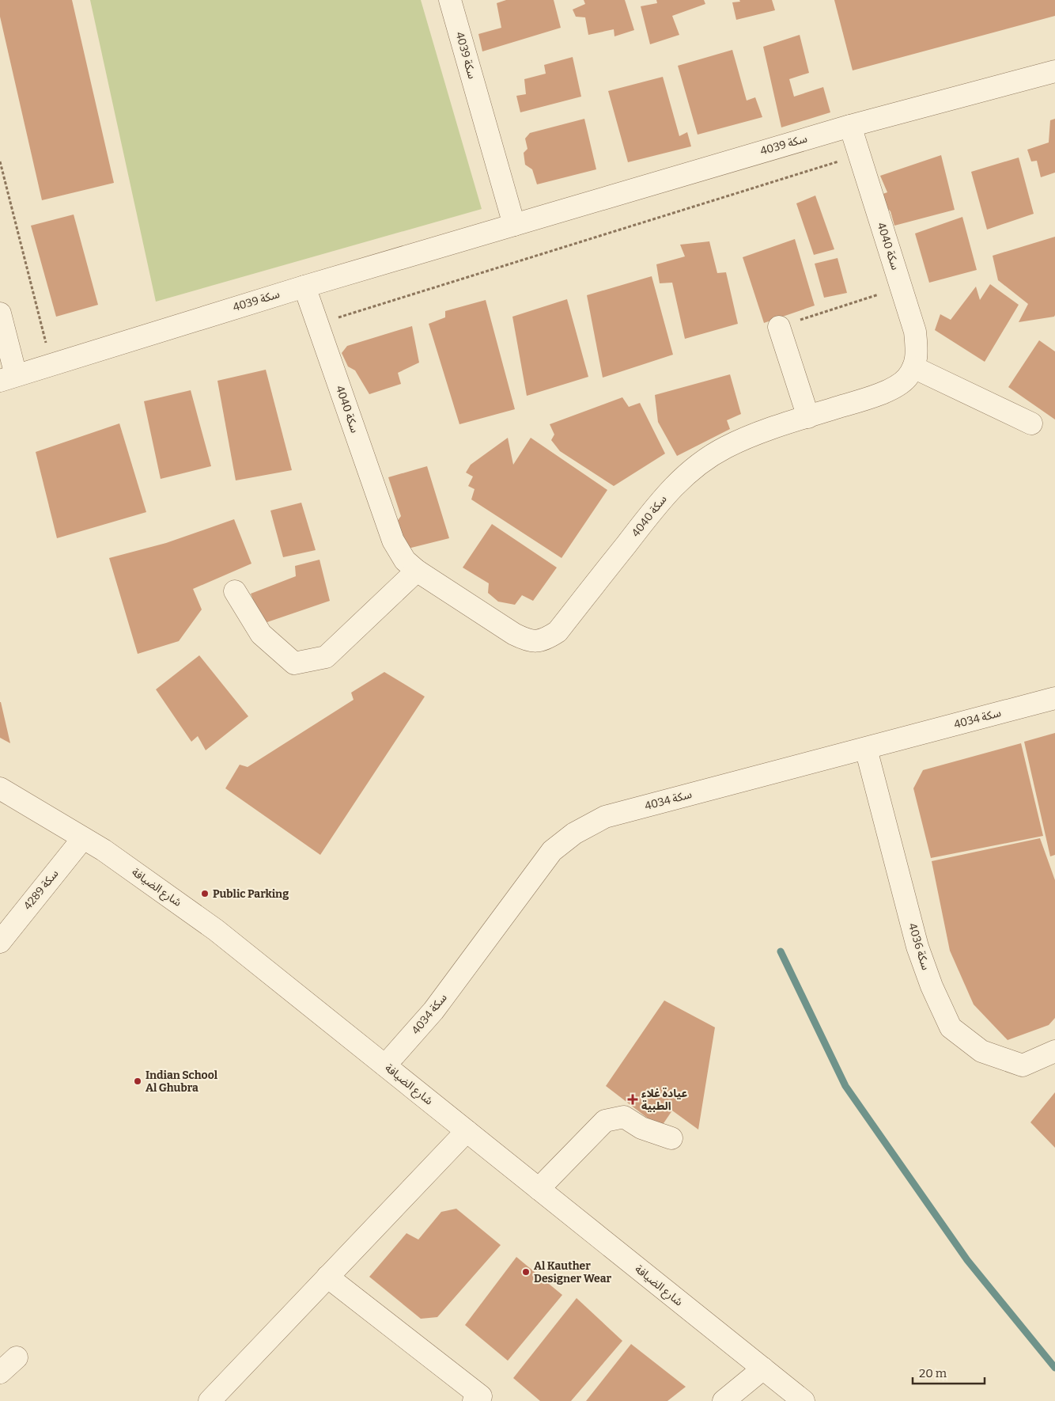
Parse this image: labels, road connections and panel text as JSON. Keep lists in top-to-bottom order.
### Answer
{
  "streets": {
    "street": [
      "سكة 4039",
      "سكة 4040",
      "سكة 4034",
      "شارع الضيافة",
      "سكة 4289",
      "سكة 4036"
    ]
  },
  "crossings": [
    ["سكة 4039", "سكة 4040"],
    ["سكة 4034", "شارع الضيافة"],
    ["سكة 4034", "سكة 4036"],
    ["شارع الضيافة", "سكة 4289"]
  ],
  "places": {
    "other": ["Public Parking", "Indian School Al Ghubra", "Al Kauther Designer Wear"],
    "health": ["عيادة غلاء الطبية"]
  },
  "scale_bar": "20 m"
}
